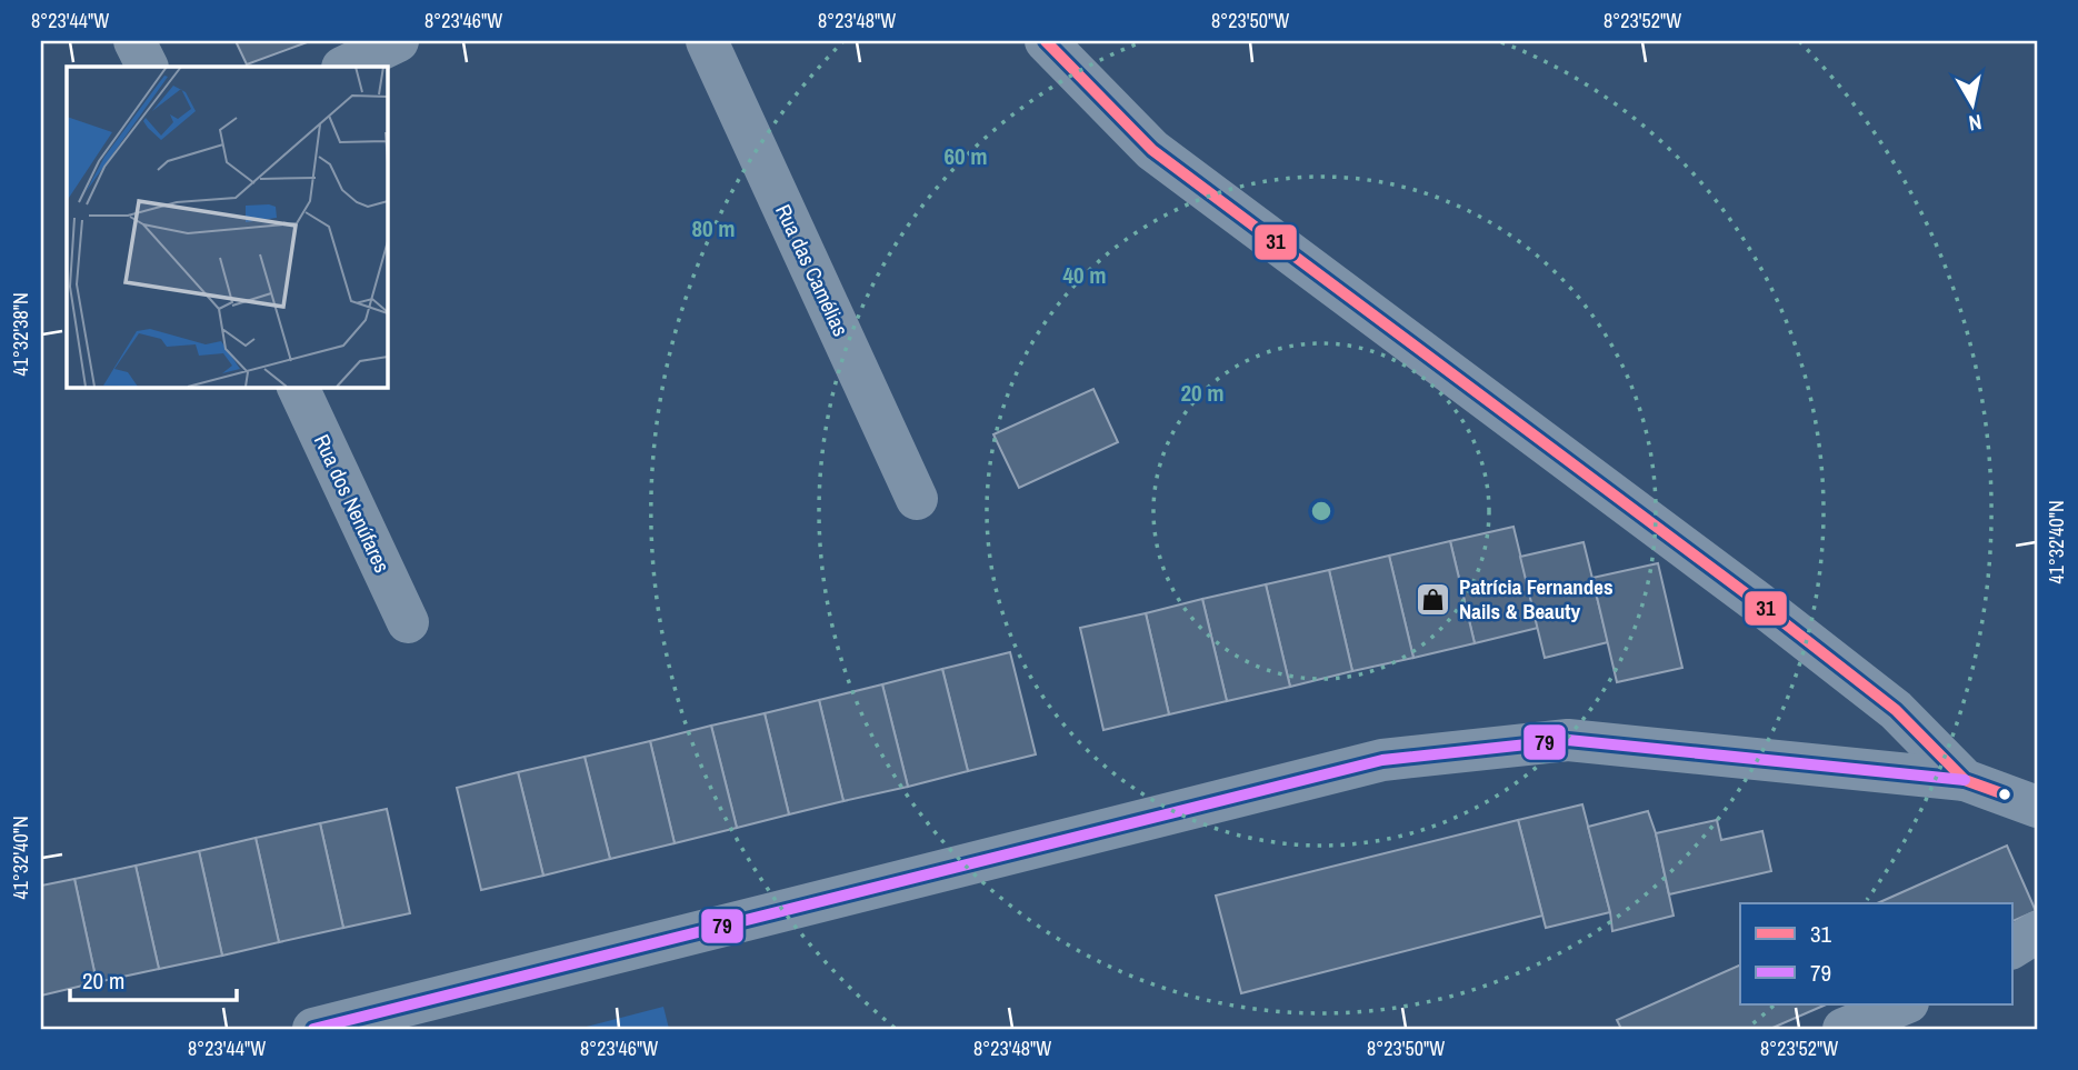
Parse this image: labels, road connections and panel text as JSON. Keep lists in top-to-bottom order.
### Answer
{
  "streets": {
    "street": ["Rua das Camélias", "Rua dos Nenúfares"]
  },
  "places": {
    "shop": ["Patrícia Fernandes Nails & Beauty"]
  },
  "lines": ["transit line 31", "transit line 79"],
  "legend": ["31", "79"],
  "scale_bar": "20 m",
  "north": "bottom",
  "coordinates": [
    "8°23'44\"W",
    "8°23'46\"W",
    "8°23'48\"W",
    "8°23'50\"W",
    "8°23'52\"W",
    "41°32'38\"N",
    "41°32'40\"N"
  ],
  "rings": [
    "60 m",
    "80 m",
    "40 m",
    "20 m"
  ]
}
